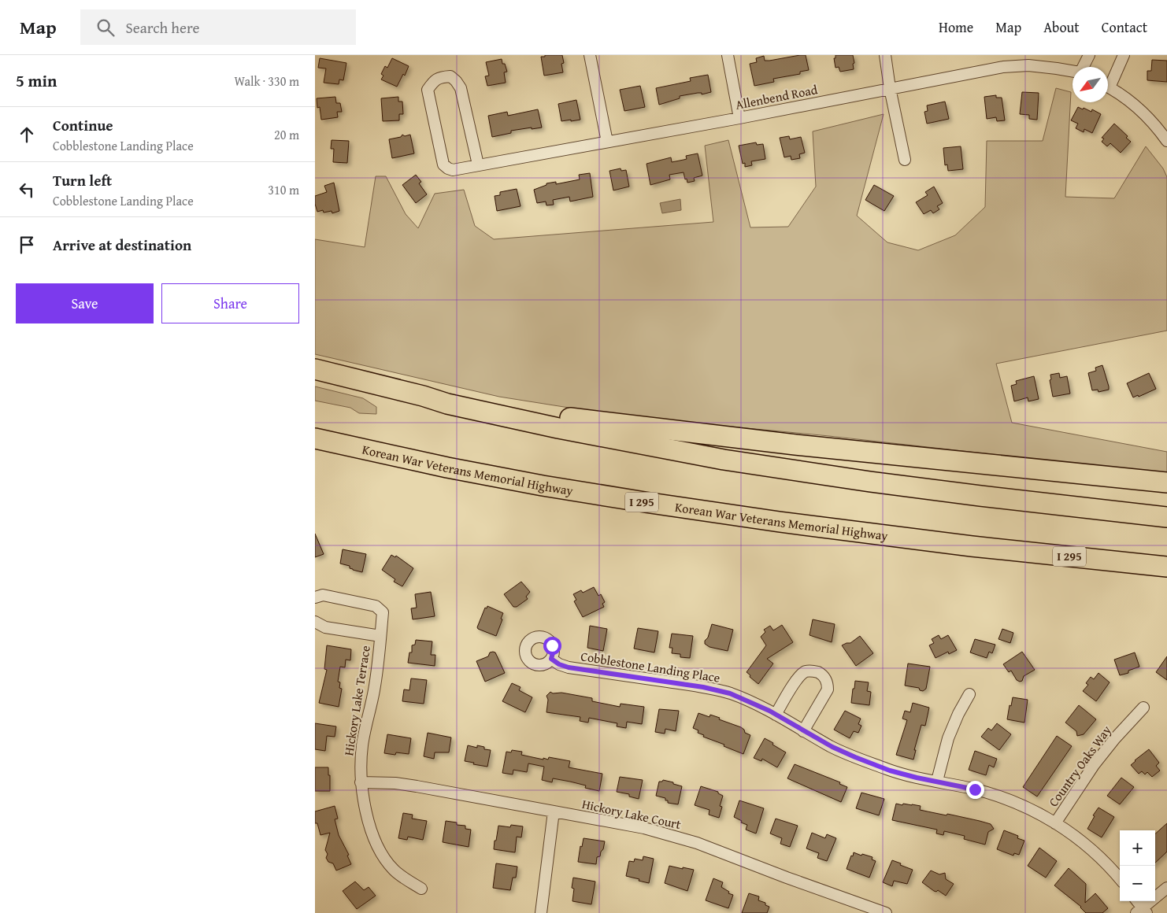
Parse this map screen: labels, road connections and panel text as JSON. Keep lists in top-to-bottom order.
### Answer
{
  "streets": {
    "highway": ["Korean War Veterans Memorial Highway", "I 295"],
    "street": [
      "Allenbend Road",
      "Cobblestone Landing Place",
      "Hickory Lake Terrace",
      "Country Oaks Way",
      "Hickory Lake Court"
    ]
  },
  "crossings": [
    ["Cobblestone Landing Place", "Country Oaks Way"],
    ["Hickory Lake Terrace", "Hickory Lake Court"]
  ],
  "north": "bottom left",
  "page": {
    "header": "Map",
    "search": "Search here",
    "nav": [
      "Home",
      "Map",
      "About",
      "Contact"
    ],
    "heading": ["5 min", "Walk · 330 m"],
    "list": [
      ["Continue", "Cobblestone Landing Place", "20 m"],
      ["Turn left", "Cobblestone Landing Place", "310 m"],
      "Arrive at destination"
    ],
    "buttons": ["Save", "Share"],
    "map_buttons": ["+", "−"]
  }
}
